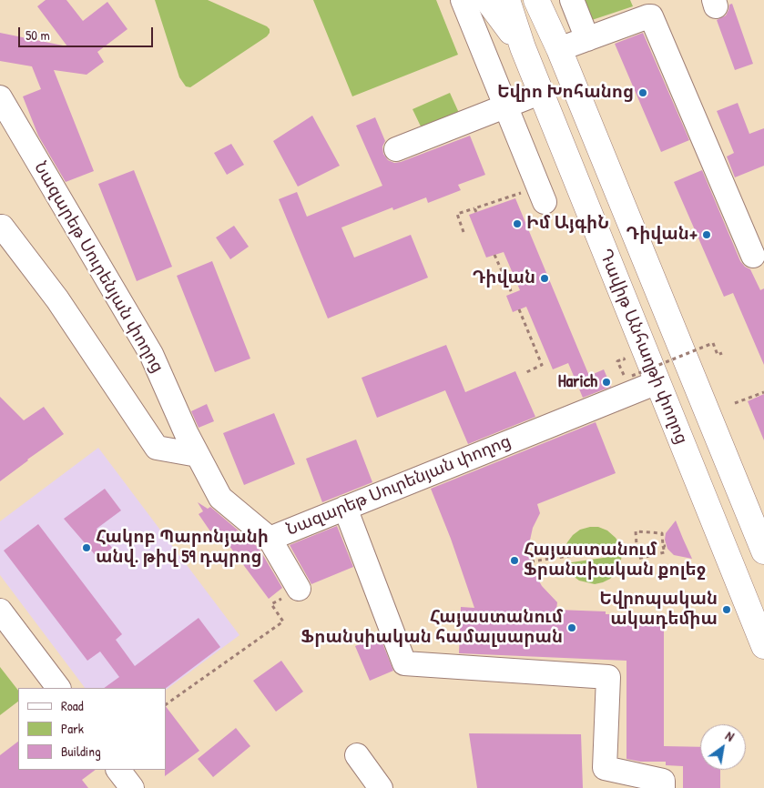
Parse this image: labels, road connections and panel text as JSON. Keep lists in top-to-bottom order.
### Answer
{
  "streets": {
    "main road": ["Դավիթ Անհաղթի փողոց"],
    "street": ["Նազարեթ Սուրենյան փողոց"]
  },
  "crossings": [
    ["Նազարեթ Սուրենյան փողոց", "Դավիթ Անհաղթի փողոց"]
  ],
  "places": [
    "Եվրո Խոհանոց",
    "Իմ ԱյգիՆ",
    "Դիվան+",
    "Դիվան",
    "Harich",
    "Հակոբ Պարոնյանի անվ. թիվ 59 դպրոց",
    "Հայաստանում Ֆրանսիական քոլեջ",
    "Եվրոպական ակադեմիա",
    "Հայաստանում Ֆրանսիական համալսարան"
  ],
  "legend": ["Road", "Park", "Building"],
  "scale_bar": "50 m",
  "north": "top right"
}
